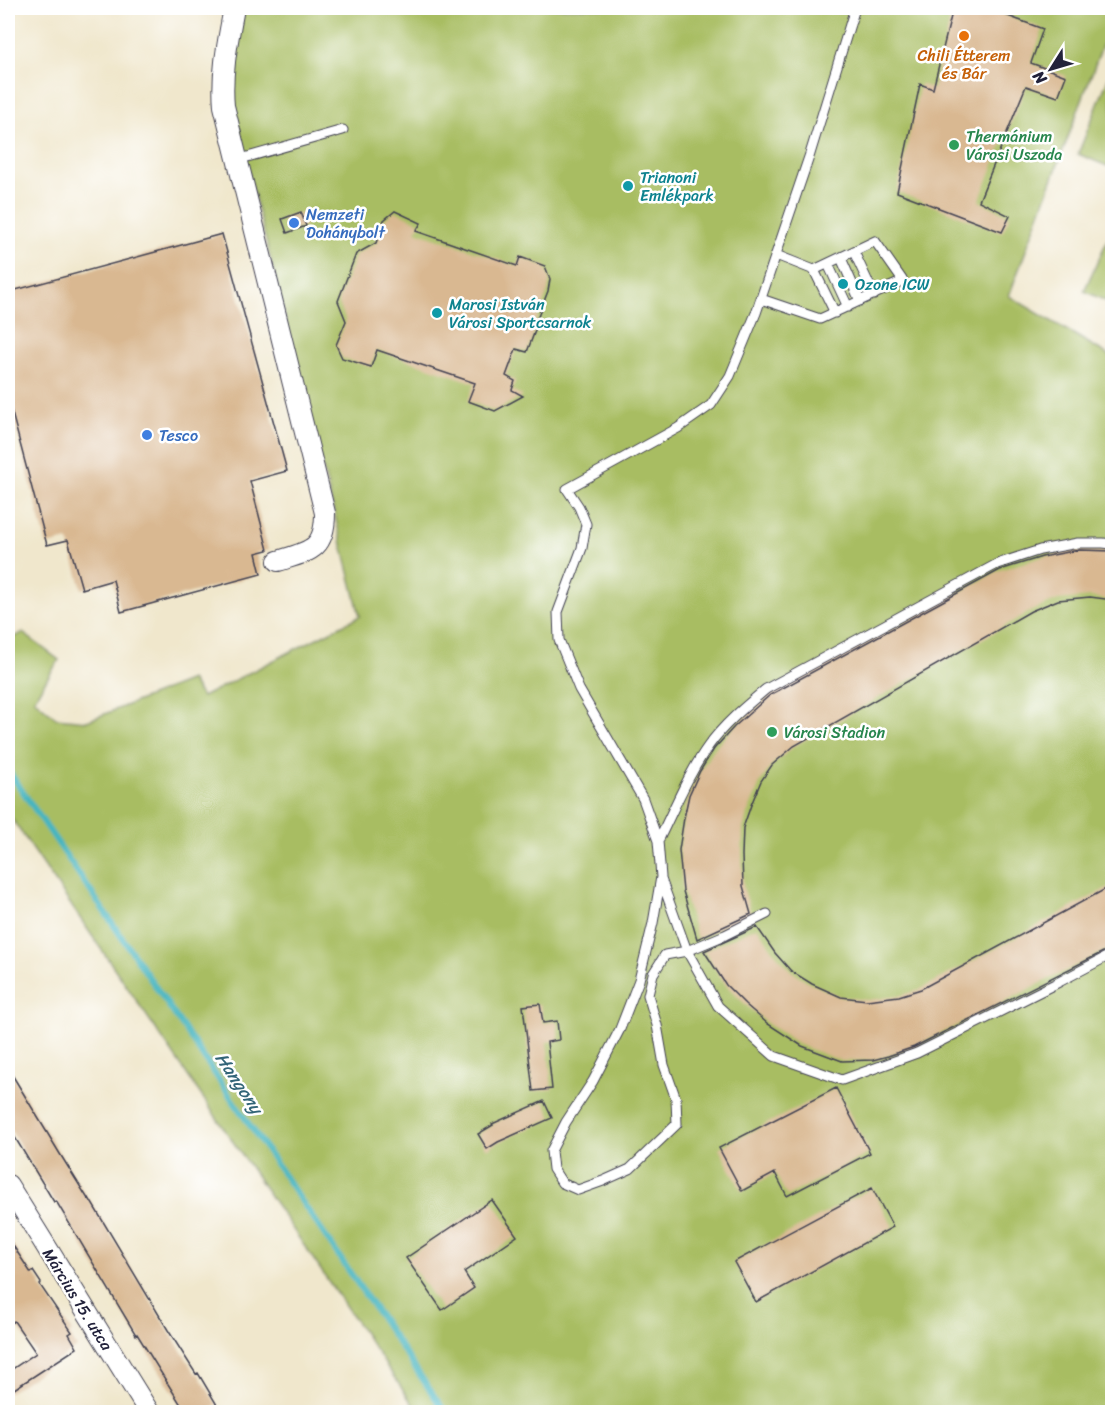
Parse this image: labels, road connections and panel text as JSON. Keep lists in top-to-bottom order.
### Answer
{
  "streets": {
    "street": ["Március 15. utca"]
  },
  "water": ["Hangony"],
  "places": [
    "Chili Étterem és Bár",
    "Thermánium Városi Uszoda",
    "Trianoni Emlékpark",
    "Nemzeti Dohánybolt",
    "Ozone ICW",
    "Marosi István Városi Sportcsarnok",
    "Tesco",
    "Városi Stadion"
  ],
  "north": "bottom left"
}
